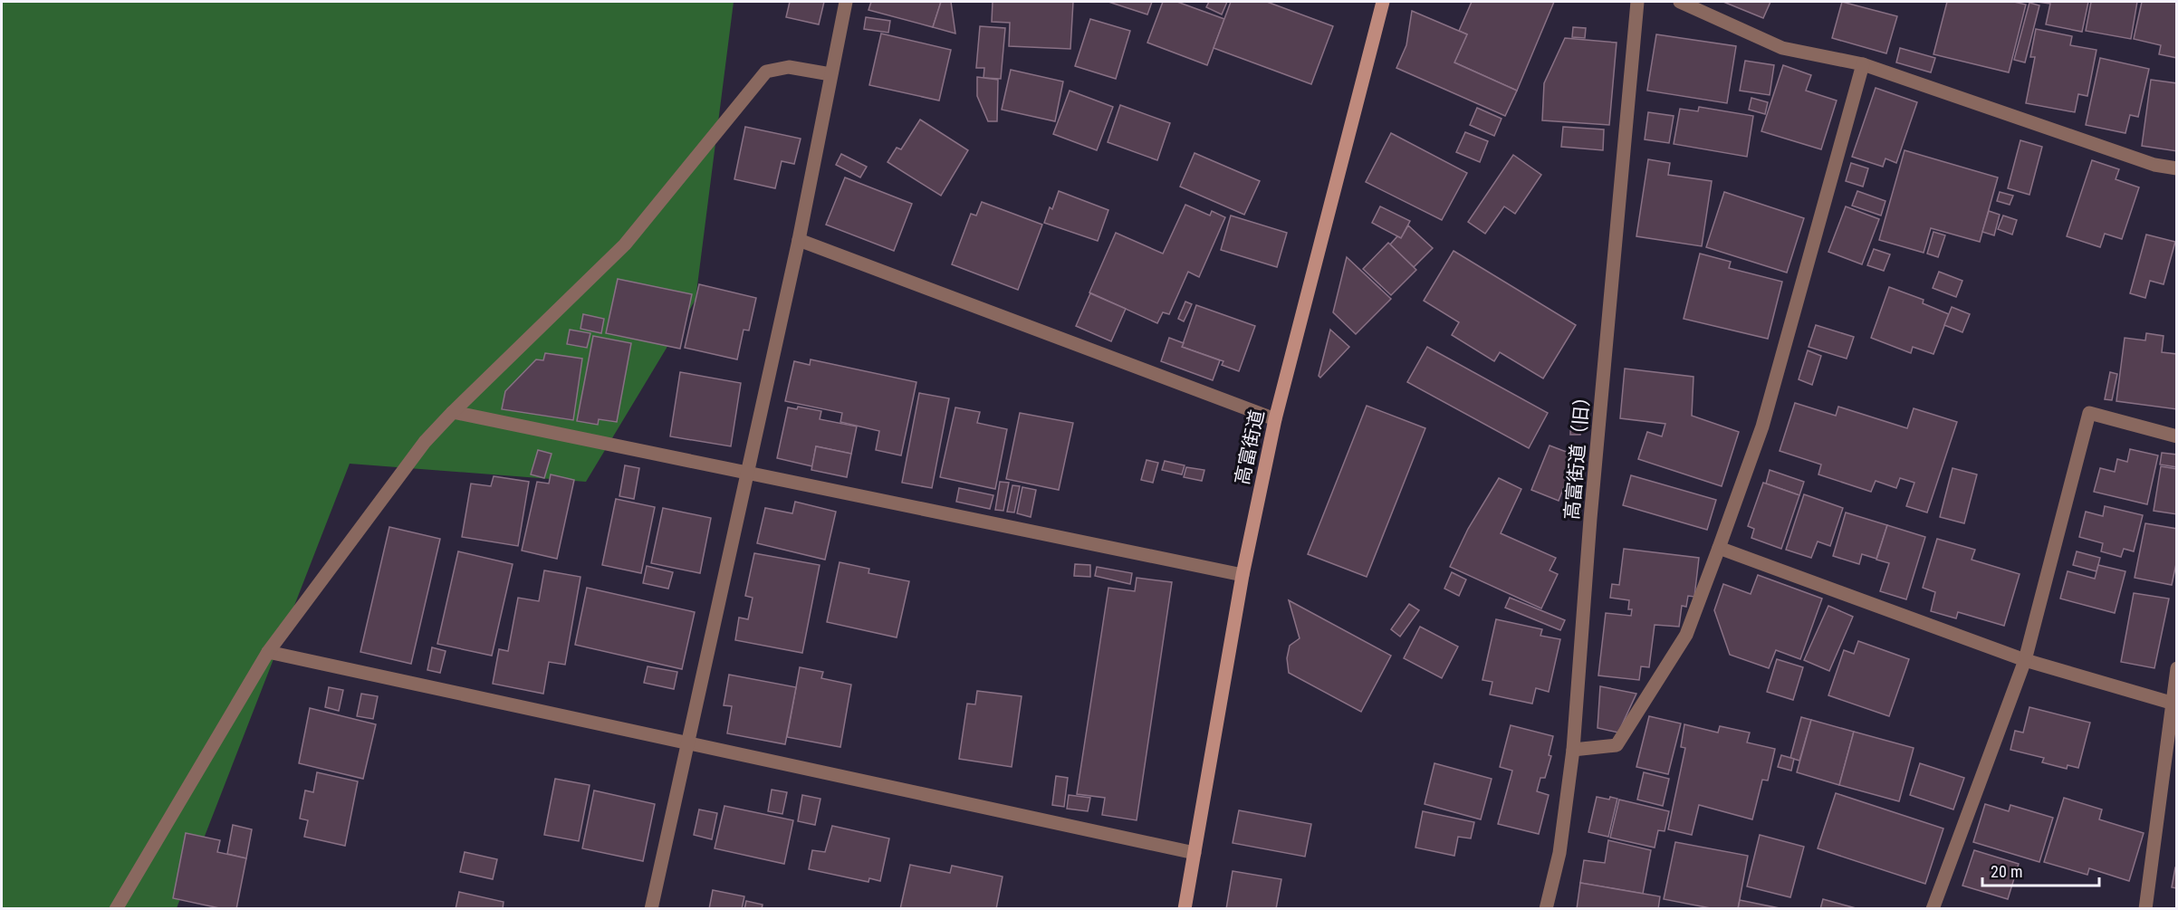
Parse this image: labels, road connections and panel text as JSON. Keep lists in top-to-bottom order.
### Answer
{
  "streets": {
    "street": ["高富街道", "高富街道（旧）"]
  },
  "scale_bar": "20 m"
}
